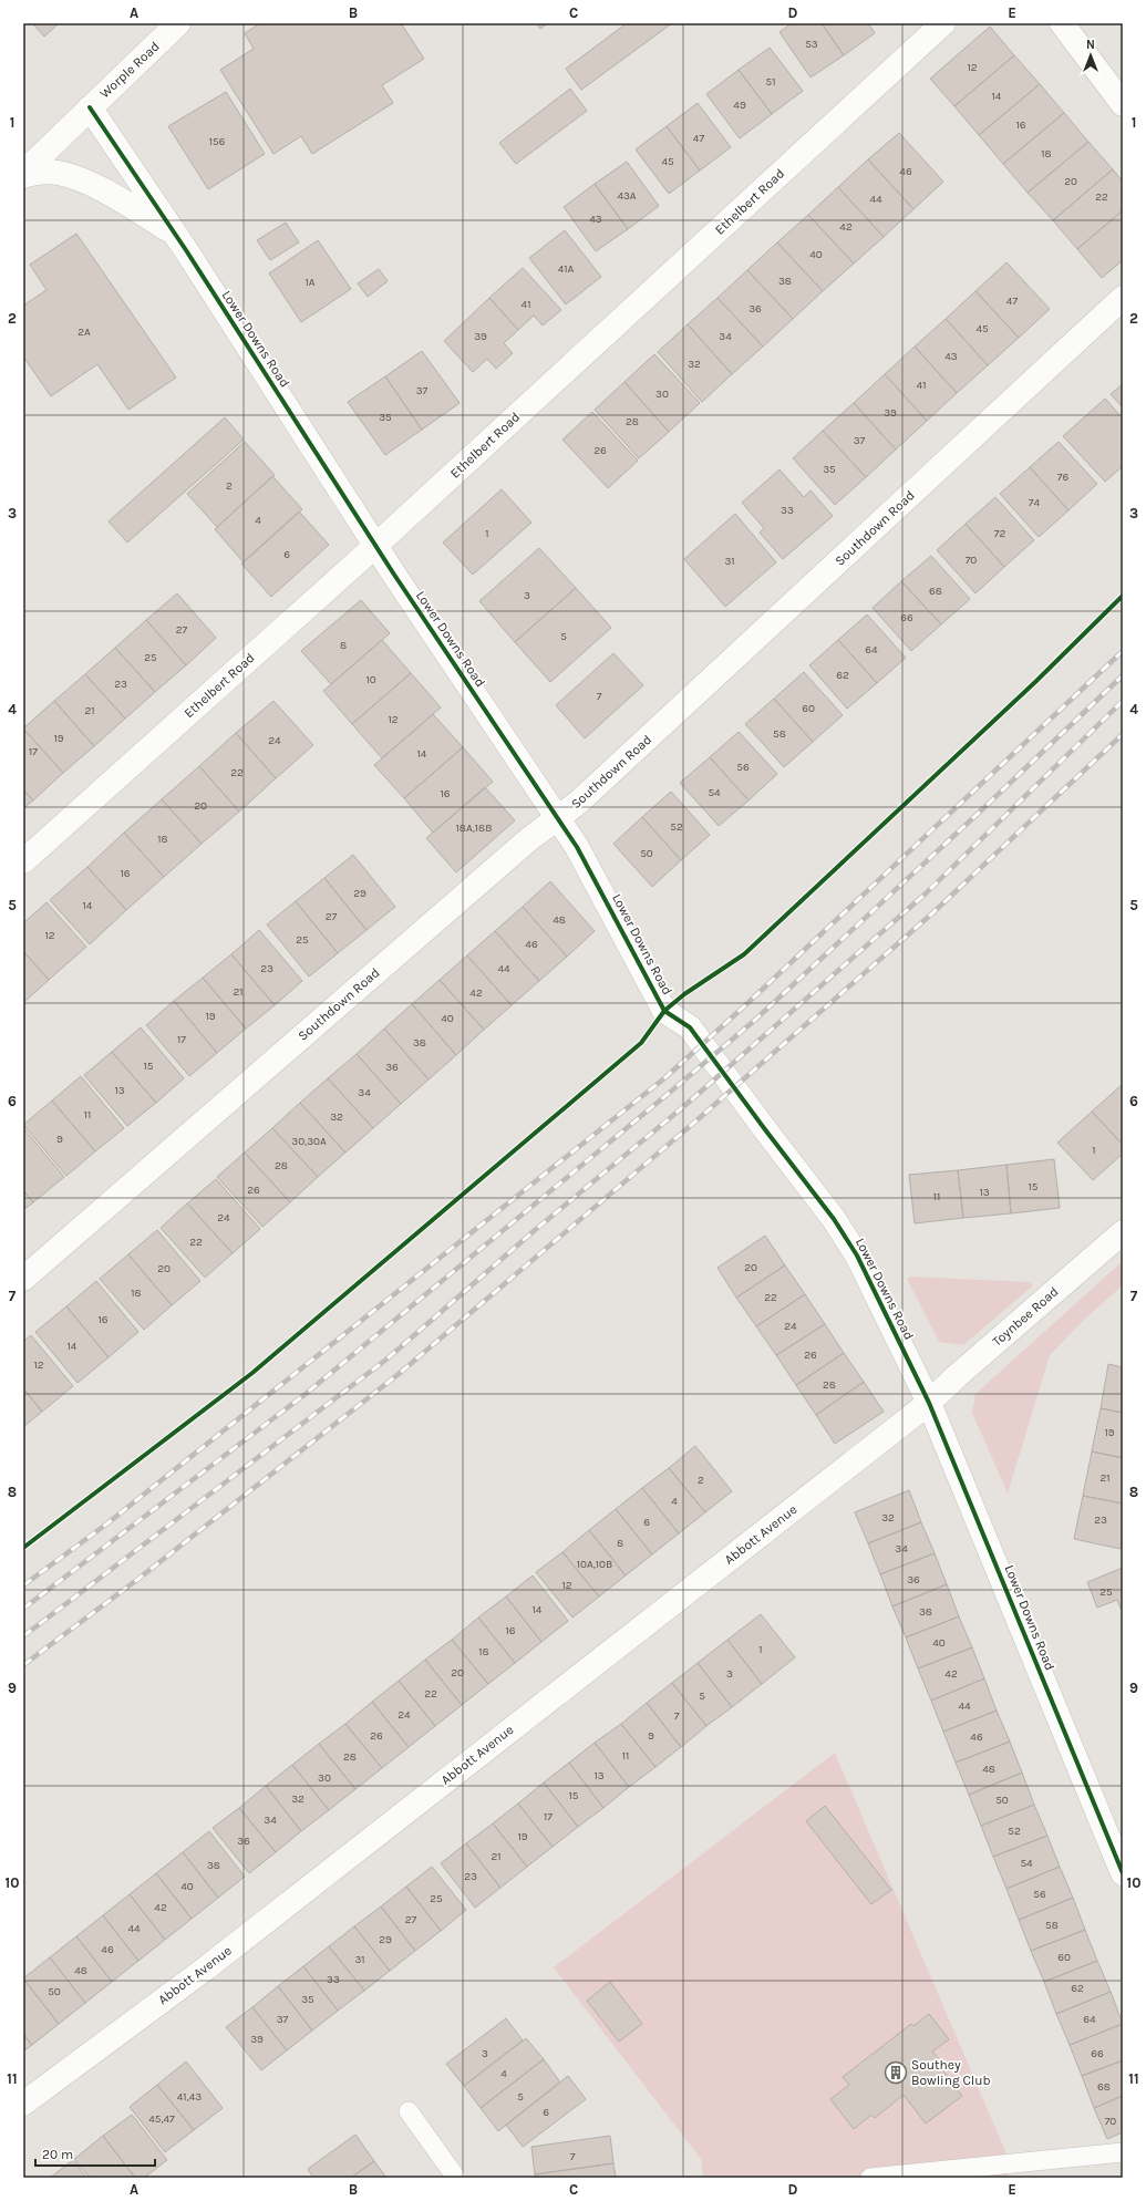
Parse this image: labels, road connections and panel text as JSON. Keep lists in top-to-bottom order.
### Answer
{
  "streets": {
    "street": [
      "Worple Road",
      "Ethelbert Road",
      "Lower Downs Road",
      "Southdown Road",
      "Toynbee Road",
      "Abbott Avenue"
    ]
  },
  "crossings": [
    ["Worple Road", "Lower Downs Road"],
    ["Ethelbert Road", "Lower Downs Road"],
    ["Lower Downs Road", "Southdown Road"],
    ["Lower Downs Road", "Toynbee Road"],
    ["Lower Downs Road", "Abbott Avenue"],
    ["Toynbee Road", "Abbott Avenue"]
  ],
  "places": {
    "building": ["Southey Bowling Club"]
  },
  "house_numbers": [
    "53",
    "12",
    "51",
    "14",
    "49",
    "16",
    "47",
    "156",
    "18",
    "45",
    "46",
    "20",
    "43A",
    "22",
    "44",
    "43",
    "42",
    "40",
    "41A",
    "38",
    "1A",
    "47",
    "41",
    "36",
    "45",
    "2A",
    "39",
    "34",
    "43",
    "32",
    "41",
    "37",
    "30",
    "39",
    "35",
    "28",
    "37",
    "26",
    "35",
    "76",
    "2",
    "74",
    "33",
    "4",
    "1",
    "72",
    "6",
    "70",
    "31",
    "68",
    "3",
    "66",
    "27",
    "5",
    "8",
    "64",
    "25",
    "62",
    "10",
    "23",
    "7",
    "60",
    "21",
    "12",
    "58",
    "19",
    "24",
    "17",
    "14",
    "56",
    "22",
    "54",
    "16",
    "20",
    "52",
    "18A,18B",
    "18",
    "50",
    "16",
    "29",
    "14",
    "27",
    "48",
    "12",
    "25",
    "46",
    "23",
    "44",
    "21",
    "42",
    "19",
    "40",
    "17",
    "38",
    "15",
    "36",
    "13",
    "34",
    "11",
    "32",
    "9",
    "30,30A",
    "1",
    "28",
    "15",
    "26",
    "13",
    "11",
    "24",
    "22",
    "20",
    "20",
    "18",
    "22",
    "16",
    "24",
    "14",
    "26",
    "12",
    "28",
    "19",
    "21",
    "2",
    "4",
    "32",
    "23",
    "6",
    "8",
    "34",
    "10A,10B",
    "36",
    "12",
    "25",
    "14",
    "38",
    "16",
    "40",
    "1",
    "18",
    "20",
    "3",
    "42",
    "22",
    "5",
    "44",
    "24",
    "7",
    "26",
    "9",
    "46",
    "11",
    "28",
    "48",
    "13",
    "30",
    "15",
    "32",
    "50",
    "17",
    "34",
    "52",
    "19",
    "36",
    "21",
    "54",
    "38",
    "23",
    "40",
    "56",
    "25",
    "42",
    "27",
    "58",
    "44",
    "29",
    "46",
    "60",
    "31",
    "48",
    "33",
    "62",
    "50",
    "35",
    "37",
    "64",
    "39",
    "3",
    "66",
    "4",
    "68",
    "41,43",
    "5",
    "6",
    "45,47",
    "70",
    "7"
  ],
  "scale_bar": "20 m",
  "north": "top",
  "grid": {
    "columns": [
      "A",
      "B",
      "C",
      "D",
      "E"
    ],
    "rows": [
      "1",
      "2",
      "3",
      "4",
      "5",
      "6",
      "7",
      "8",
      "9",
      "10",
      "11"
    ]
  }
}
